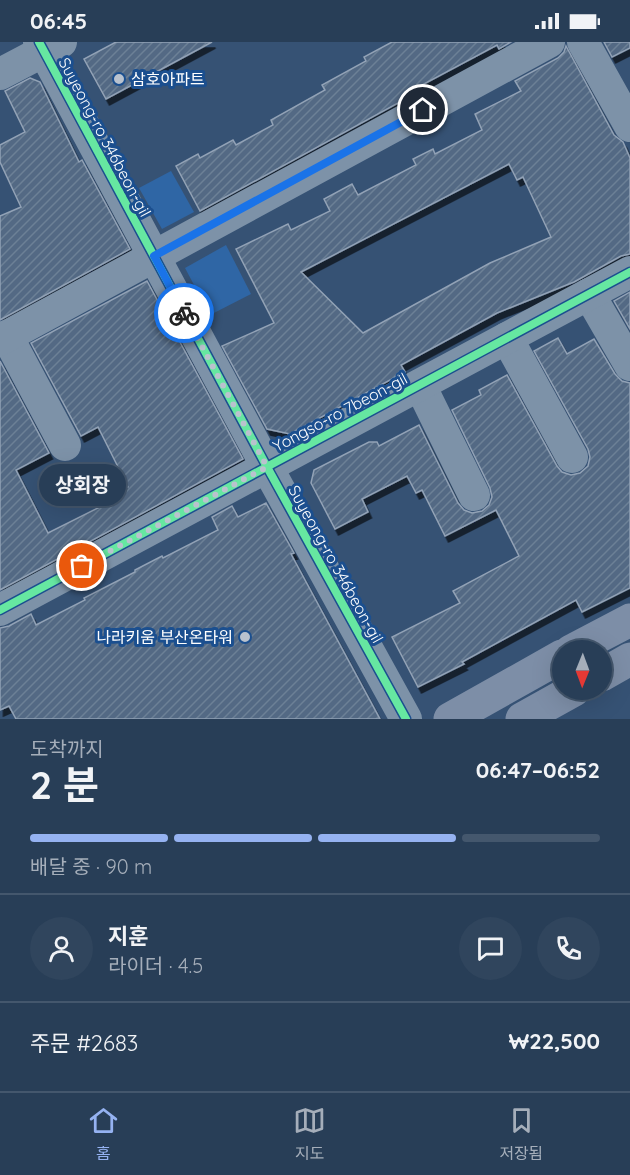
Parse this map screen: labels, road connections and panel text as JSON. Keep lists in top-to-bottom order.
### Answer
{
  "streets": {
    "street": ["Suyeong-ro 346beon-gil", "Yongso-ro 7beon-gil"]
  },
  "crossings": [
    ["Suyeong-ro 346beon-gil", "Yongso-ro 7beon-gil"]
  ],
  "places": ["삼호아파트", "상회장", "나라키움 부산온타워"],
  "north": "bottom",
  "page": {
    "status": "06:45",
    "bubble": "상회장",
    "heading": ["2 분", "도착까지", "06:47–06:52"],
    "panel": [
      "지훈",
      "라이더 · 4.5",
      "주문 #2683",
      "₩22,500"
    ],
    "bar": "배달 중 · 90 m",
    "tabs": ["홈", "지도", "저장됨"]
  }
}
